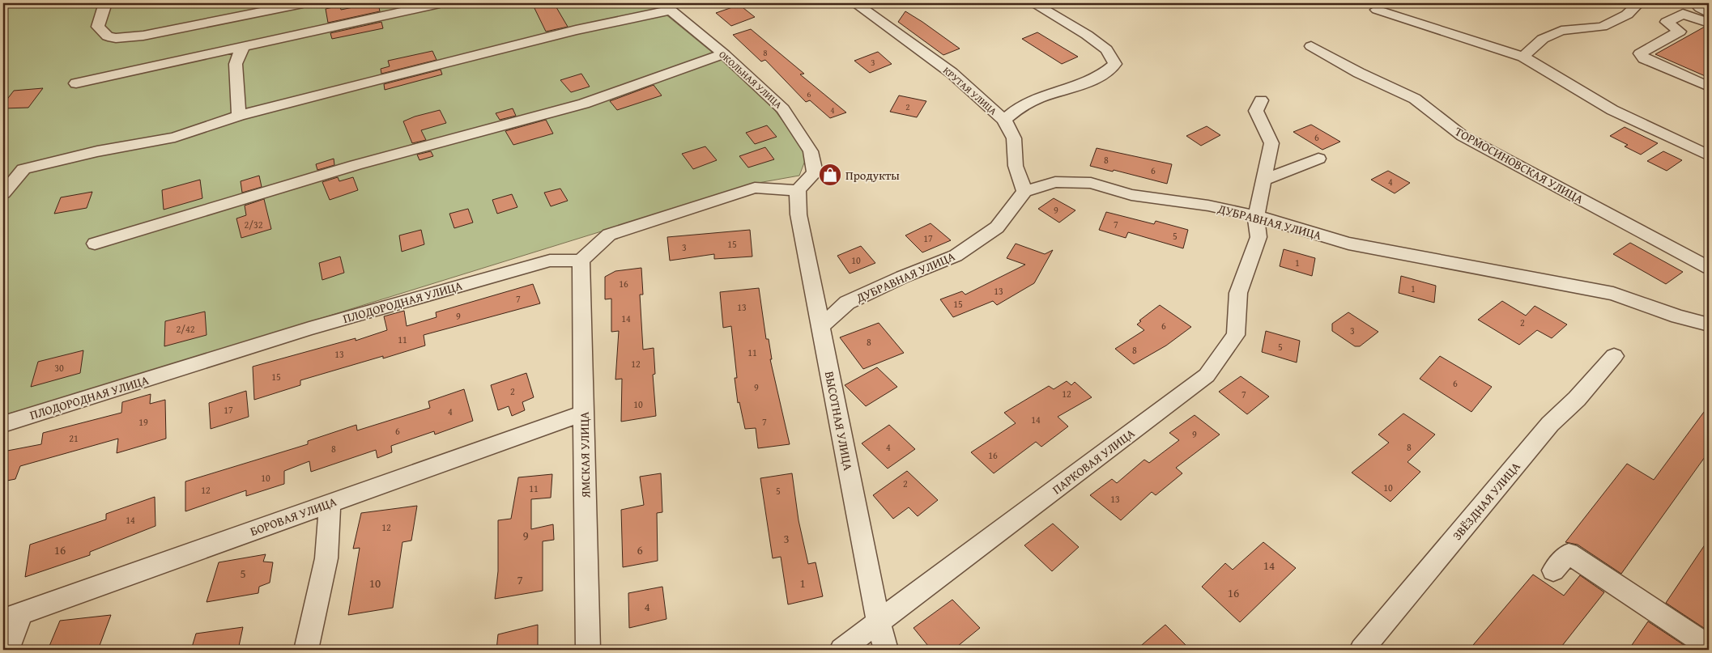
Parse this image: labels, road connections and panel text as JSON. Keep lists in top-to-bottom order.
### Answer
{
  "streets": {
    "street": [
      "ОКОЛЬНАЯ УЛИЦА",
      "КРУТАЯ УЛИЦА",
      "ТОРМОСИНОВСКАЯ УЛИЦА",
      "ДУБРАВНАЯ УЛИЦА",
      "ПЛОДОРОДНАЯ УЛИЦА",
      "ВЫСОТНАЯ УЛИЦА",
      "ЯМСКАЯ УЛИЦА",
      "ПАРКОВАЯ УЛИЦА",
      "ЗВЁЗДНАЯ УЛИЦА",
      "БОРОВАЯ УЛИЦА"
    ]
  },
  "crossings": [
    ["ОКОЛЬНАЯ УЛИЦА", "ВЫСОТНАЯ УЛИЦА"],
    ["КРУТАЯ УЛИЦА", "ДУБРАВНАЯ УЛИЦА"],
    ["ДУБРАВНАЯ УЛИЦА", "ВЫСОТНАЯ УЛИЦА"],
    ["ДУБРАВНАЯ УЛИЦА", "ПАРКОВАЯ УЛИЦА"],
    ["ПЛОДОРОДНАЯ УЛИЦА", "ЯМСКАЯ УЛИЦА"],
    ["ВЫСОТНАЯ УЛИЦА", "ПАРКОВАЯ УЛИЦА"],
    ["ЯМСКАЯ УЛИЦА", "БОРОВАЯ УЛИЦА"]
  ],
  "places": {
    "shop": ["Продукты"]
  },
  "house_numbers": [
    "8",
    "3",
    "6",
    "2",
    "4",
    "6",
    "8",
    "6",
    "4",
    "9",
    "2/32",
    "7",
    "5",
    "17",
    "15",
    "3",
    "10",
    "1",
    "16",
    "1",
    "13",
    "7",
    "15",
    "13",
    "9",
    "14",
    "2",
    "6",
    "2/42",
    "3",
    "11",
    "8",
    "5",
    "8",
    "11",
    "13",
    "12",
    "30",
    "15",
    "6",
    "9",
    "2",
    "12",
    "7",
    "10",
    "17",
    "4",
    "14",
    "19",
    "7",
    "6",
    "9",
    "21",
    "4",
    "8",
    "8",
    "16",
    "10",
    "2",
    "10",
    "11",
    "12",
    "5",
    "13",
    "14",
    "12",
    "9",
    "3",
    "16",
    "6",
    "14",
    "5",
    "7",
    "10",
    "1",
    "16",
    "4"
  ]
}
